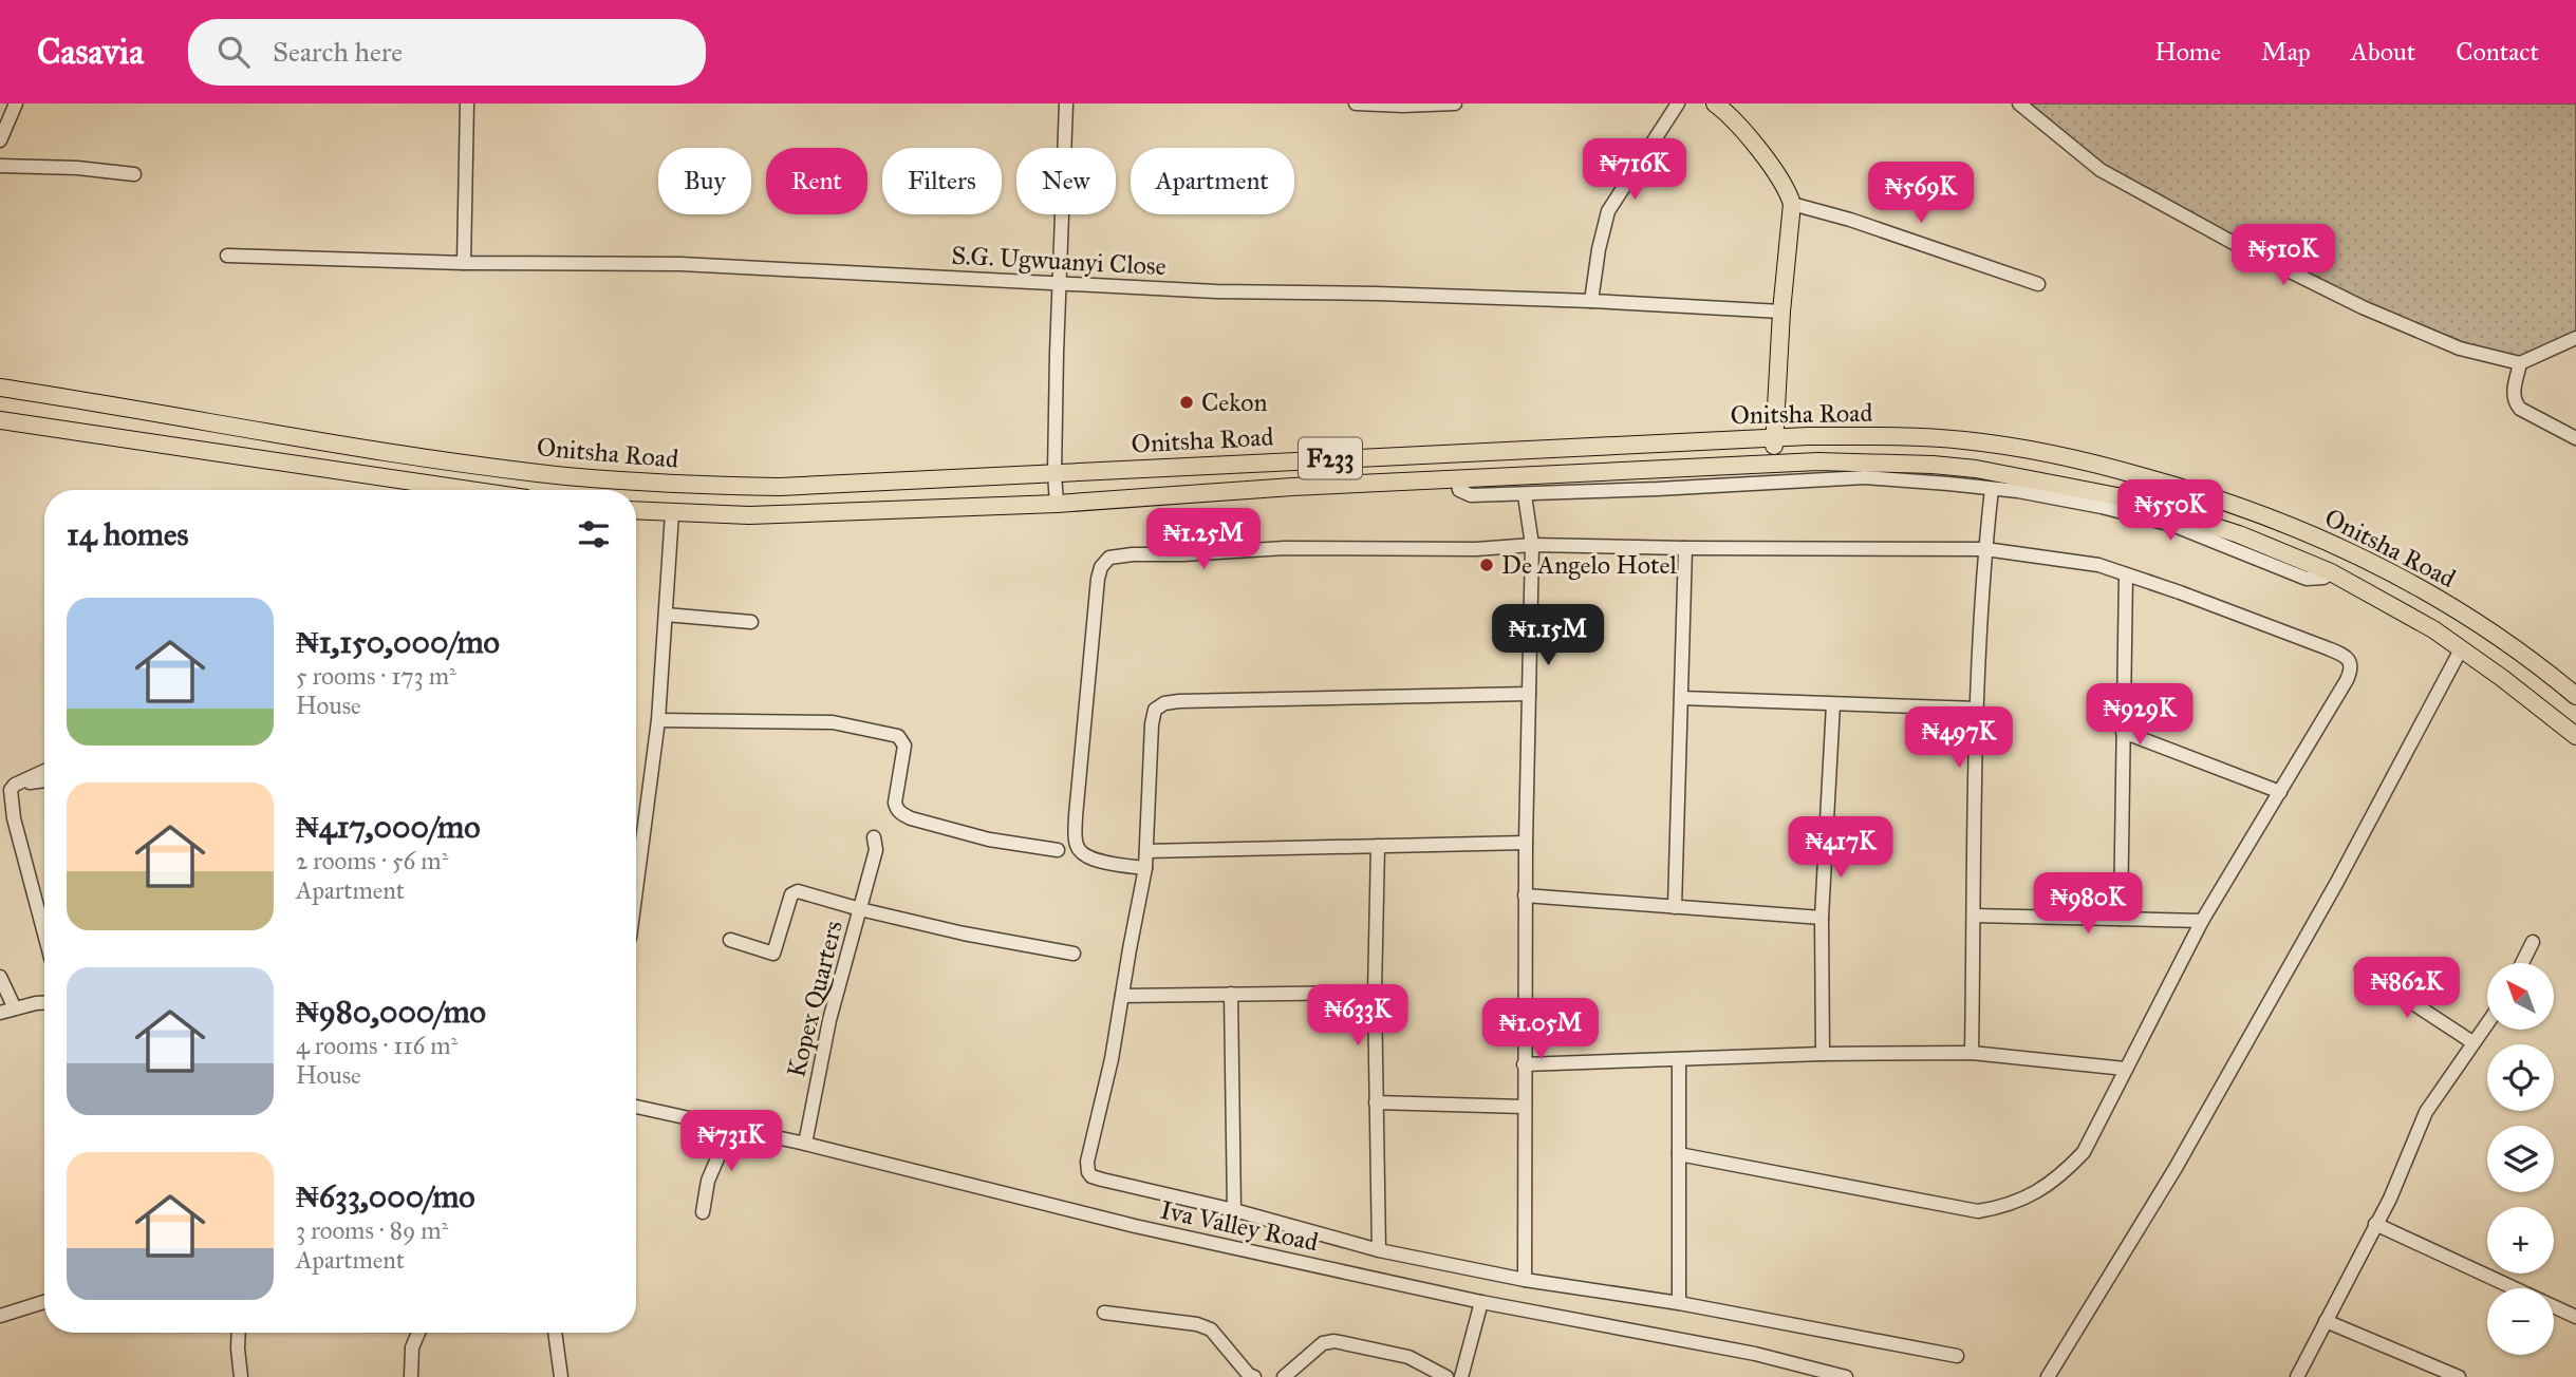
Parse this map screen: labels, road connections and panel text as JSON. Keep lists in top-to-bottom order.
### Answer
{
  "streets": {
    "main road": ["Onitsha Road", "F233"],
    "street": ["S.G. Ugwuanyi Close", "Kopex Quarters", "Iva Valley Road"]
  },
  "crossings": [
    ["Kopex Quarters", "Iva Valley Road"]
  ],
  "places": ["Cekon", "De Angelo Hotel"],
  "north": "top left",
  "page": {
    "header": "Casavia",
    "search": "Search here",
    "nav": [
      "Home",
      "Map",
      "About",
      "Contact"
    ],
    "price": [
      "₦716K",
      "₦569K",
      "₦510K",
      "₦550K",
      "₦1.25M",
      "₦1.15M",
      "₦929K",
      "₦497K",
      "₦417K",
      "₦980K",
      "₦862K",
      "₦633K",
      "₦1.05M",
      "₦731K"
    ],
    "chip": [
      "Buy",
      "Rent",
      "Filters",
      "New",
      "Apartment"
    ],
    "heading": "14 homes",
    "list": [
      {
        "name": "₦1,150,000/mo",
        "note": "5 rooms · 173 m² · House"
      },
      {
        "name": "₦417,000/mo",
        "note": "2 rooms · 56 m² · Apartment"
      },
      {
        "name": "₦980,000/mo",
        "note": "4 rooms · 116 m² · House"
      },
      {
        "name": "₦633,000/mo",
        "note": "3 rooms · 89 m² · Apartment"
      }
    ],
    "map_buttons": ["+", "−"]
  }
}
